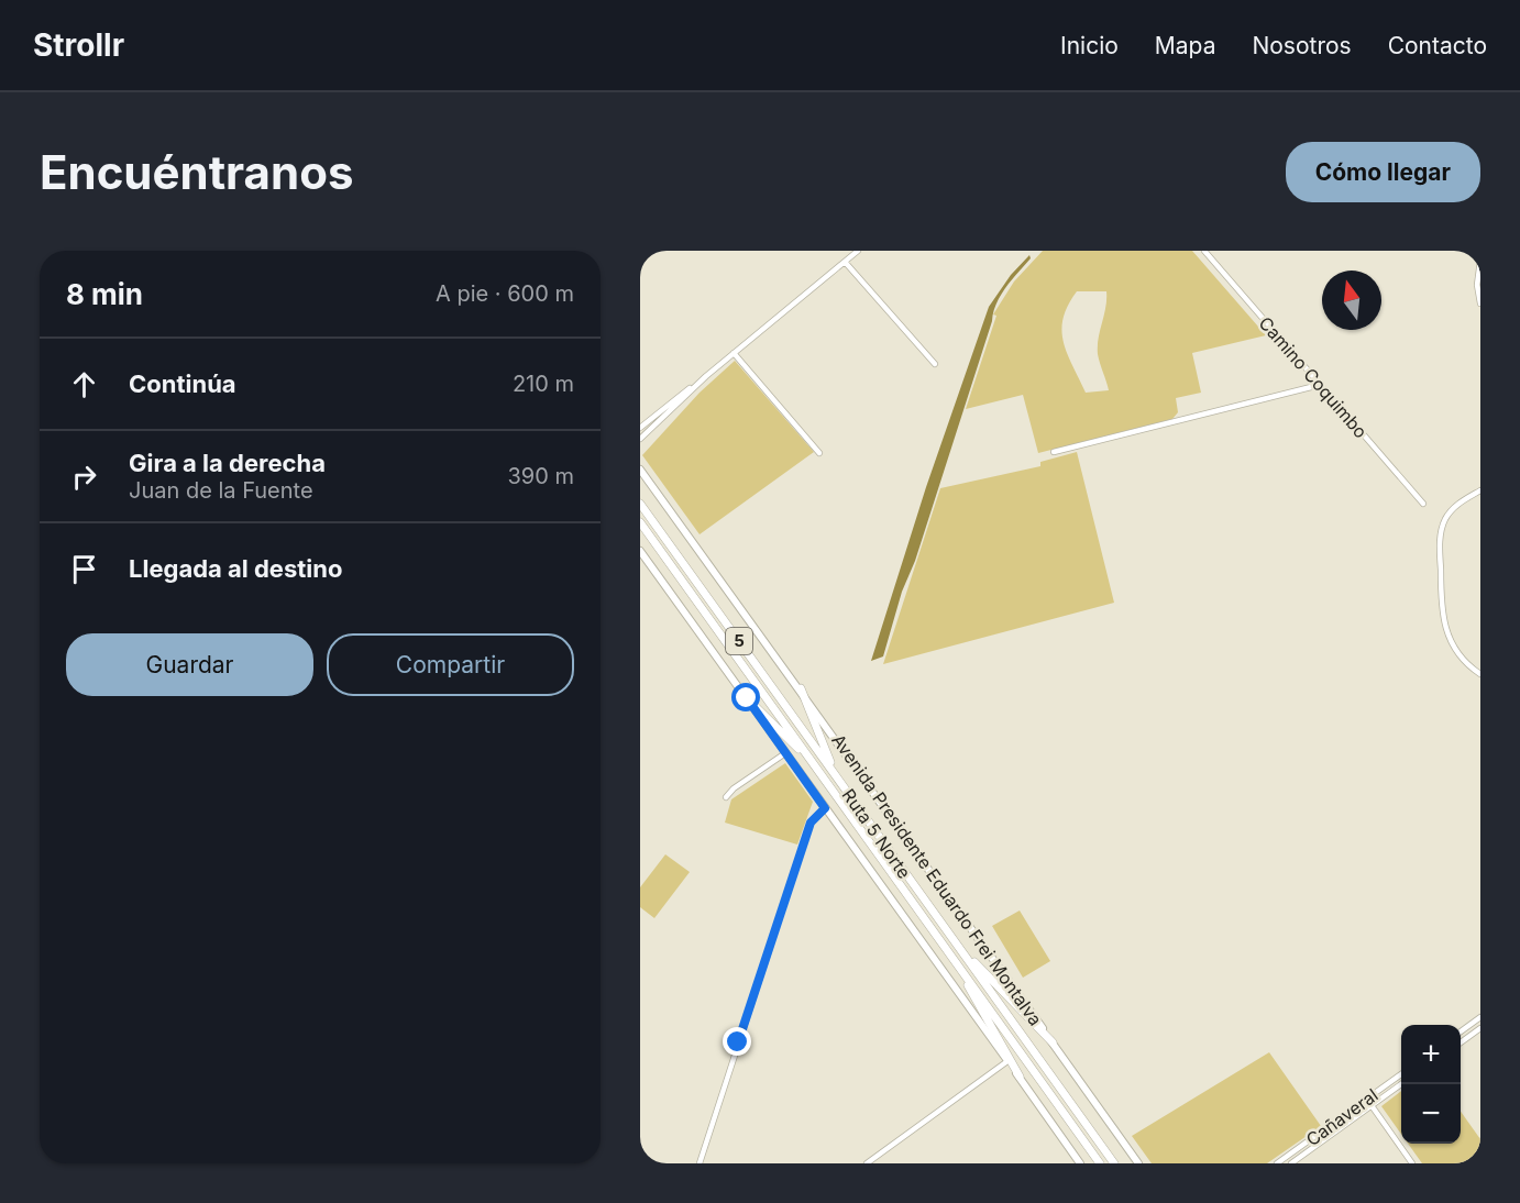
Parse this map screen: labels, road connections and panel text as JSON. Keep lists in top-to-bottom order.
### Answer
{
  "streets": {
    "highway": ["5", "Ruta 5 Norte"],
    "main road": ["Avenida Presidente Eduardo Frei Montalva"],
    "street": ["Camino Coquimbo", "Cañaveral"]
  },
  "north": "top",
  "page": {
    "header": "Strollr",
    "nav": [
      "Inicio",
      "Mapa",
      "Nosotros",
      "Contacto"
    ],
    "buttons": [
      "Cómo llegar",
      ["Guardar", "Compartir"]
    ],
    "title": "Encuéntranos",
    "heading": ["8 min", "A pie · 600 m"],
    "list": [
      ["Continúa", "210 m"],
      ["Gira a la derecha", "Juan de la Fuente", "390 m"],
      "Llegada al destino"
    ],
    "map_buttons": ["+", "−"]
  }
}
